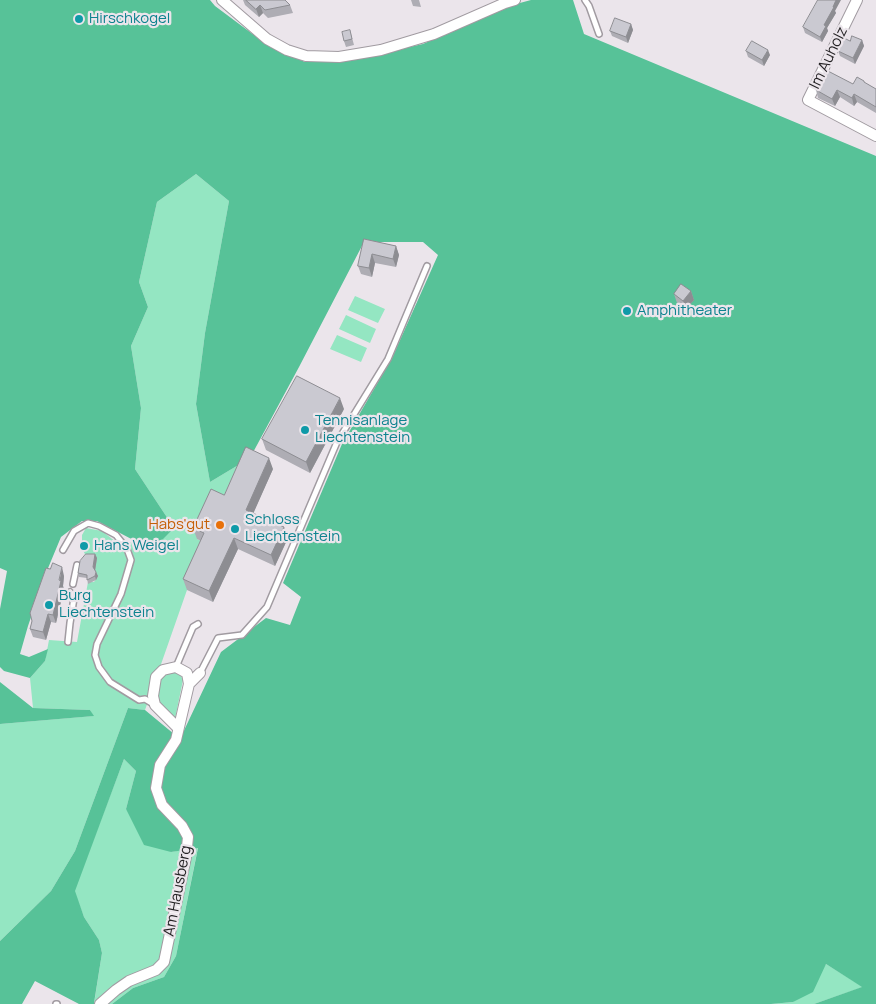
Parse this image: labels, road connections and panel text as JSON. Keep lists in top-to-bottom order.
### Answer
{
  "streets": {
    "street": ["Im Auholz", "Am Hausberg"]
  },
  "places": [
    "Hirschkogel",
    "Amphitheater",
    "Tennisanlage Liechtenstein",
    "Habs'gut",
    "Schloss Liechtenstein",
    "Hans Weigel",
    "Burg Liechtenstein"
  ]
}
